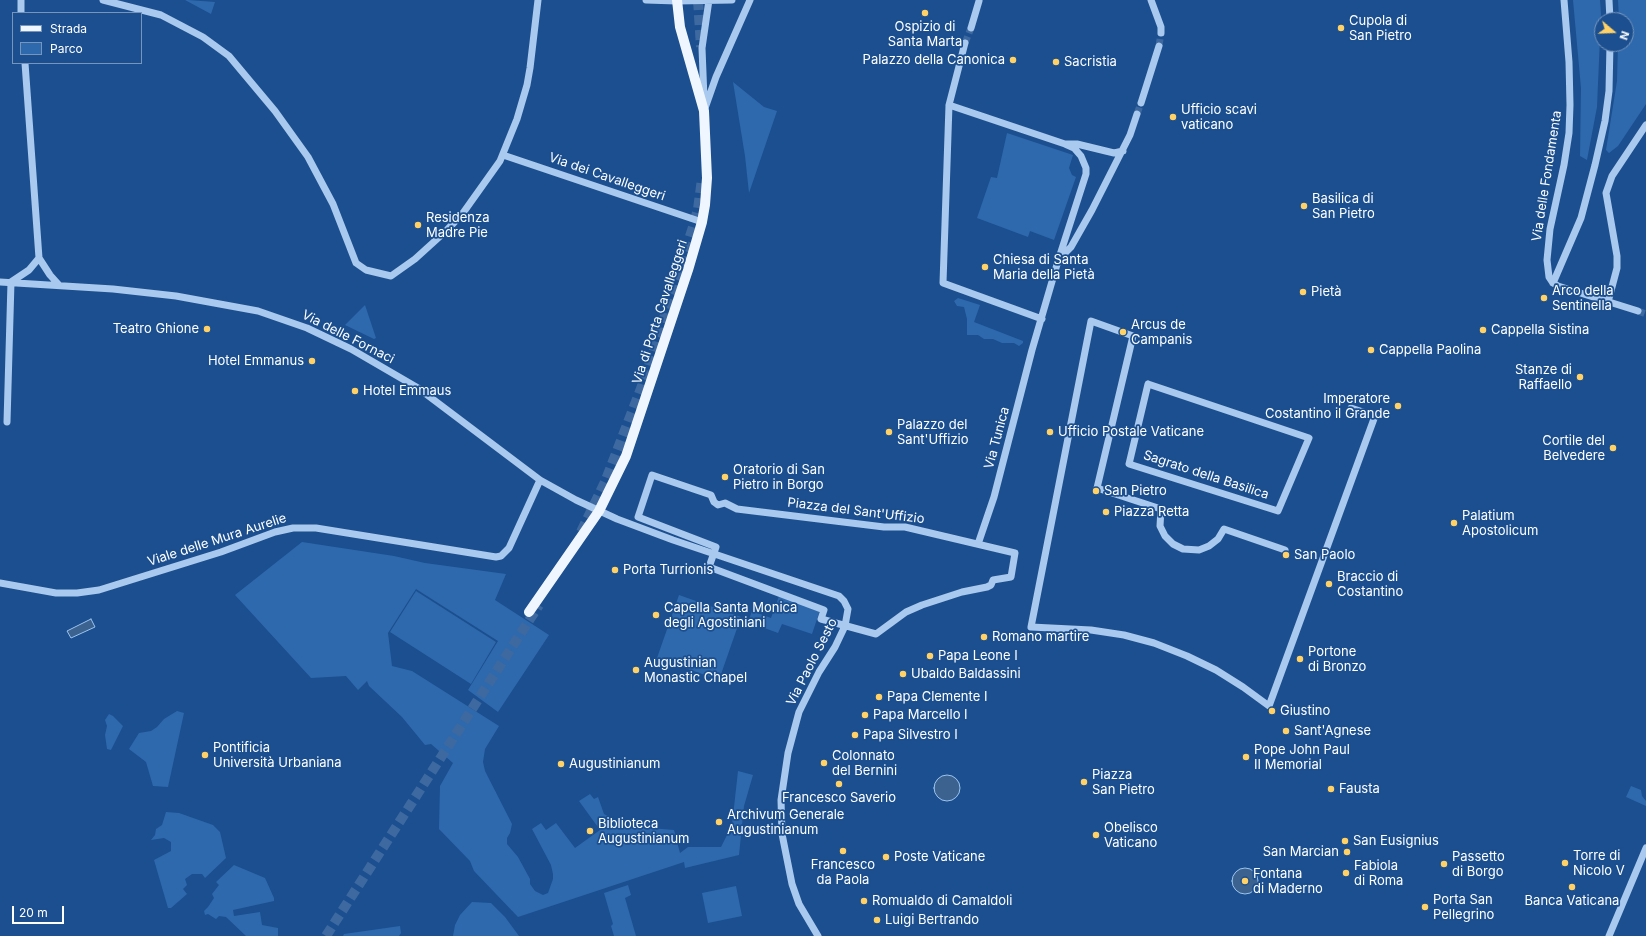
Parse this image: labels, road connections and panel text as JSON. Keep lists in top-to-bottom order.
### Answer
{
  "streets": {
    "main road": ["Via di Porta Cavalleggeri"],
    "street": [
      "Via delle Fondamenta",
      "Via dei Cavalleggeri",
      "Via delle Fornaci",
      "Via Tunica",
      "Sagrato della Basilica",
      "Piazza del Sant'Uffizio",
      "Viale delle Mura Aurelie",
      "Via Paolo Sesto"
    ]
  },
  "crossings": [
    ["Via dei Cavalleggeri", "Via di Porta Cavalleggeri"],
    ["Via di Porta Cavalleggeri", "Via delle Fornaci"],
    ["Via delle Fornaci", "Viale delle Mura Aurelie"],
    ["Via Tunica", "Piazza del Sant'Uffizio"],
    ["Piazza del Sant'Uffizio", "Via Paolo Sesto"]
  ],
  "places": [
    "Ospizio di Santa Marta",
    "Cupola di San Pietro",
    "Palazzo della Canonica",
    "Sacristia",
    "Ufficio scavi vaticano",
    "Basilica di San Pietro",
    "Residenza Madre Pie",
    "Chiesa di Santa Maria della Pietà",
    "Pietà",
    "Arco della Sentinella",
    "Teatro Ghione",
    "Cappella Sistina",
    "Arcus de Campanis",
    "Cappella Paolina",
    "Hotel Emmanus",
    "Stanze di Raffaello",
    "Hotel Emmaus",
    "Imperatore Costantino il Grande",
    "Palazzo del Sant'Uffizio",
    "Ufficio Postale Vaticane",
    "Cortile del Belvedere",
    "Oratorio di San Pietro in Borgo",
    "San Pietro",
    "Piazza Retta",
    "Palatium Apostolicum",
    "San Paolo",
    "Porta Turrionis",
    "Braccio di Costantino",
    "Capella Santa Monica degli Agostiniani",
    "Romano martire",
    "Papa Leone I",
    "Portone di Bronzo",
    "Augustinian Monastic Chapel",
    "Ubaldo Baldassini",
    "Papa Clemente I",
    "Giustino",
    "Papa Marcello I",
    "Sant'Agnese",
    "Papa Silvestro I",
    "Pontificia Università Urbaniana",
    "Pope John Paul II Memorial",
    "Colonnato del Bernini",
    "Augustinianum",
    "Piazza San Pietro",
    "Francesco Saverio",
    "Fausta",
    "Archivum Generale Augustinianum",
    "Biblioteca Augustinianum",
    "Obelisco Vaticano",
    "San Eusignius",
    "Francesco da Paola",
    "San Marcian",
    "Poste Vaticane",
    "Torre di Nicolo V",
    "Passetto di Borgo",
    "Fabiola di Roma",
    "Fontana di Maderno",
    "Banca Vaticana",
    "Romualdo di Camaldoli",
    "Porta San Pellegrino",
    "Luigi Bertrando"
  ],
  "legend": ["Strada", "Parco"],
  "scale_bar": "20 m",
  "north": "right"
}
